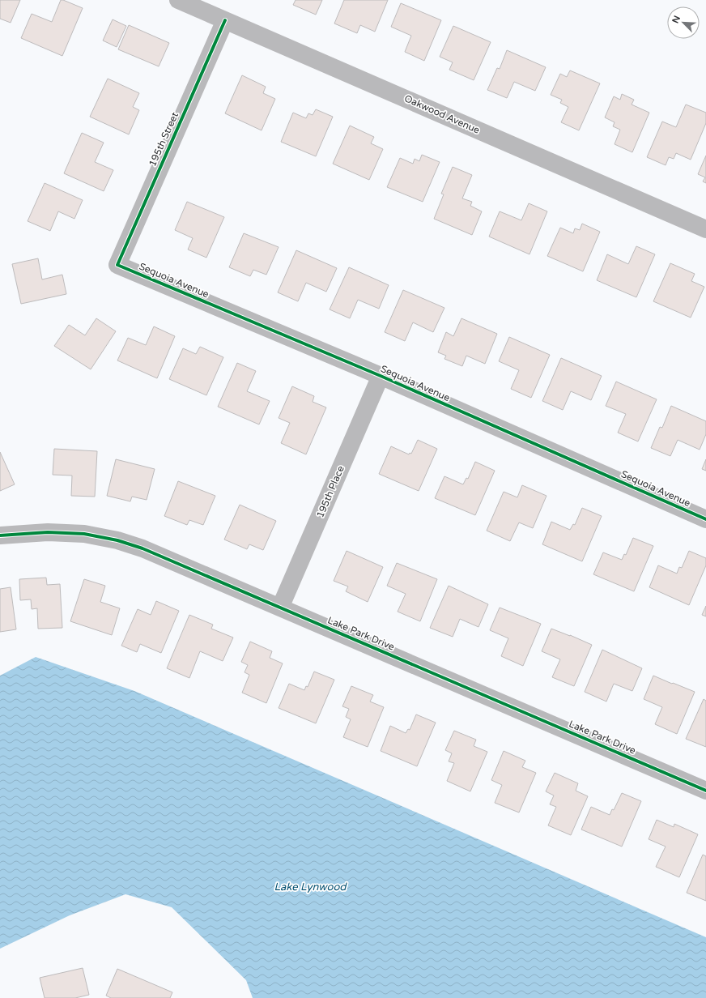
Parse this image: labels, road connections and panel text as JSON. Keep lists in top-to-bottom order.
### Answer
{
  "streets": {
    "street": [
      "Oakwood Avenue",
      "195th Street",
      "Sequoia Avenue",
      "195th Place",
      "Lake Park Drive"
    ]
  },
  "crossings": [
    ["Oakwood Avenue", "195th Street"],
    ["195th Street", "Sequoia Avenue"],
    ["Sequoia Avenue", "195th Place"],
    ["195th Place", "Lake Park Drive"]
  ],
  "water": ["Lake Lynwood"],
  "north": "top left"
}
